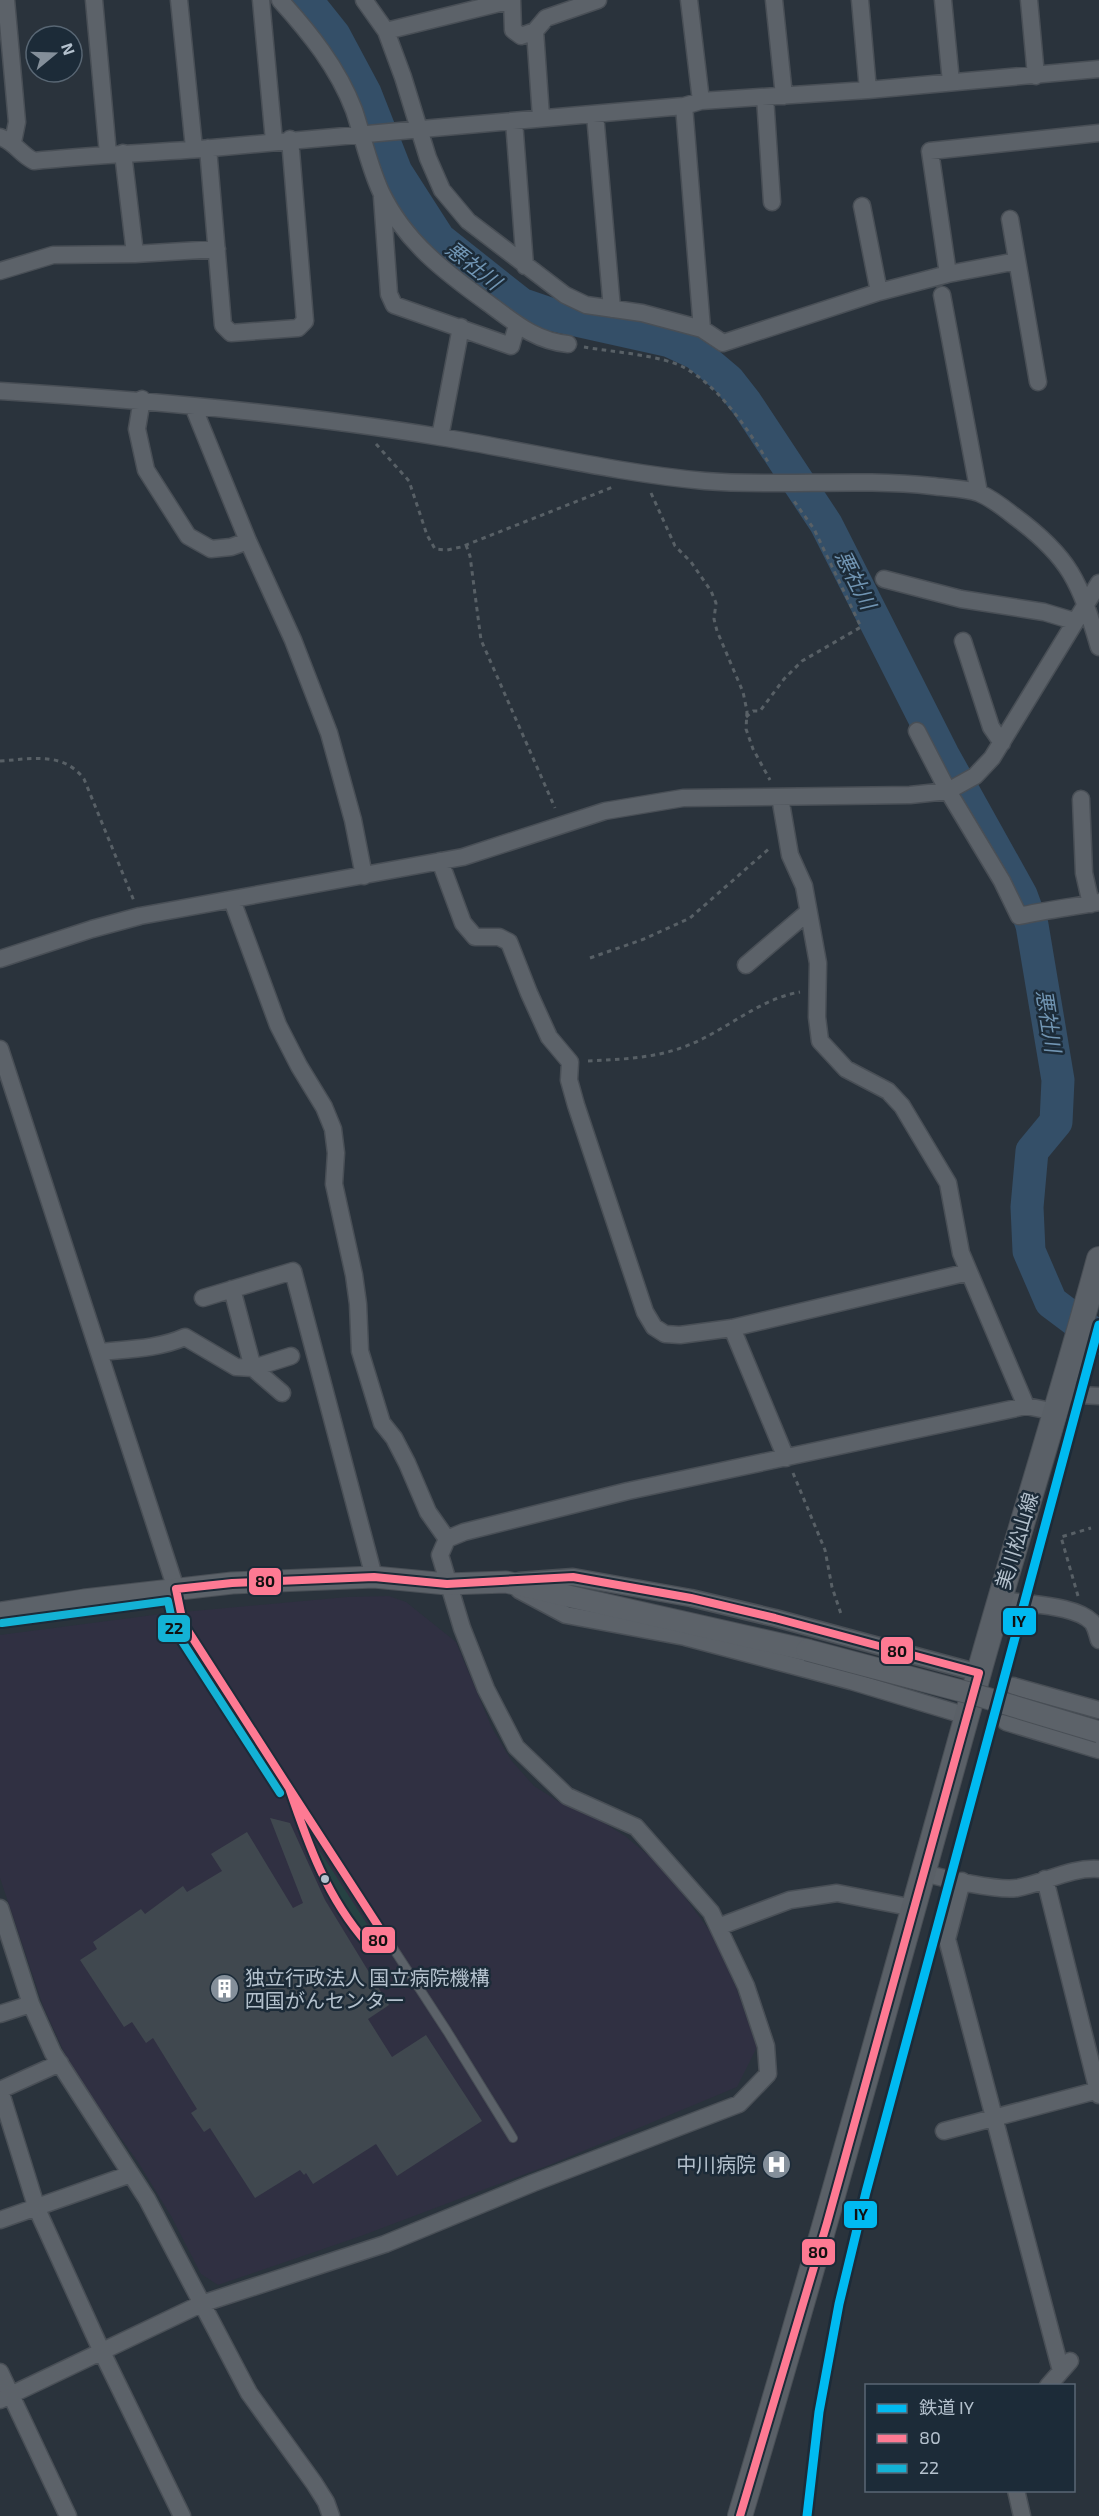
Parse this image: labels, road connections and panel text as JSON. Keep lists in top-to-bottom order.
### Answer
{
  "streets": {
    "main road": ["美川松山線"]
  },
  "water": ["悪社川"],
  "places": {
    "building": ["独立行政法人 国立病院機構 四国がんセンター"],
    "hospital": ["中川病院"]
  },
  "lines": ["rail line IY", "transit line 80", "transit line 22"],
  "legend": ["鉄道 IY", "80", "22"],
  "north": "right"
}
